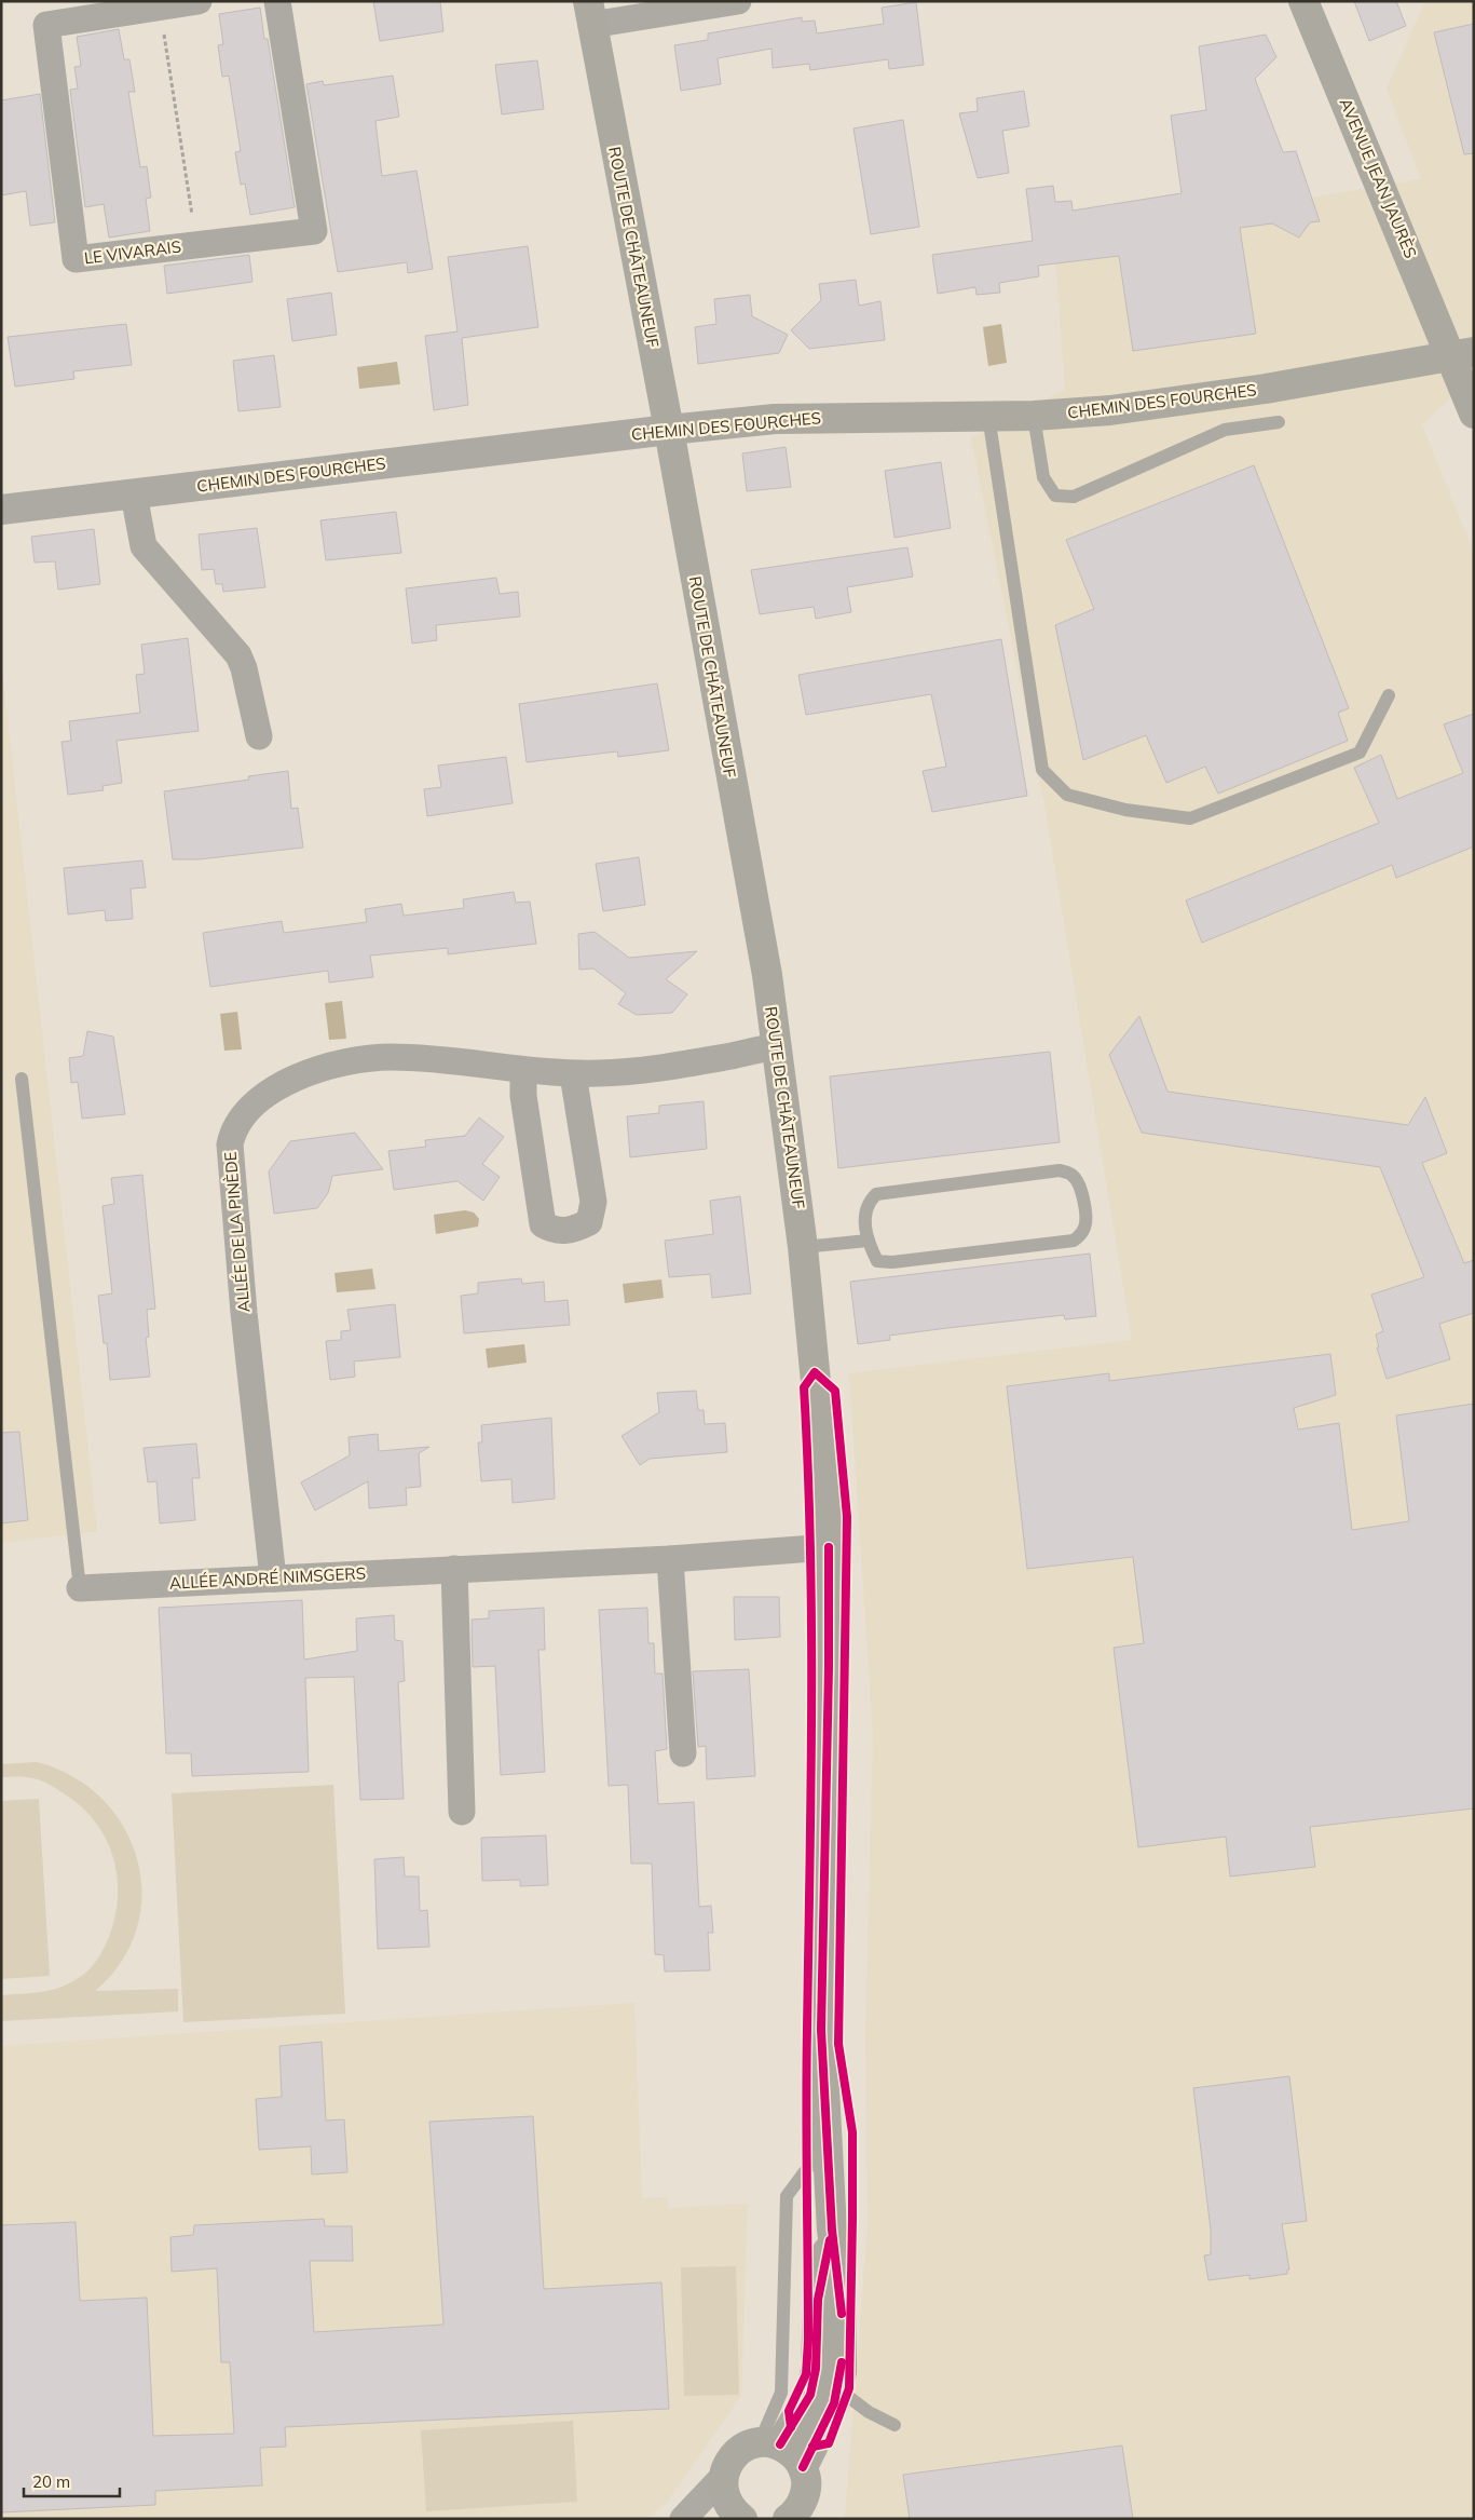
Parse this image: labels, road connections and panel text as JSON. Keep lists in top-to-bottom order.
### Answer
{
  "streets": {
    "main road": ["AVENUE JEAN JAURÈS", "ROUTE DE CHÂTEAUNEUF", "CHEMIN DES FOURCHES"],
    "street": ["LE VIVARAIS", "ALLÉE DE LA PINÈDE", "ALLÉE ANDRÉ NIMSGERS"]
  },
  "crossings": [
    ["AVENUE JEAN JAURÈS", "CHEMIN DES FOURCHES"],
    ["ROUTE DE CHÂTEAUNEUF", "CHEMIN DES FOURCHES"],
    ["ROUTE DE CHÂTEAUNEUF", "ALLÉE DE LA PINÈDE"],
    ["ROUTE DE CHÂTEAUNEUF", "ALLÉE ANDRÉ NIMSGERS"],
    ["ALLÉE DE LA PINÈDE", "ALLÉE ANDRÉ NIMSGERS"]
  ],
  "scale_bar": "20 m"
}
